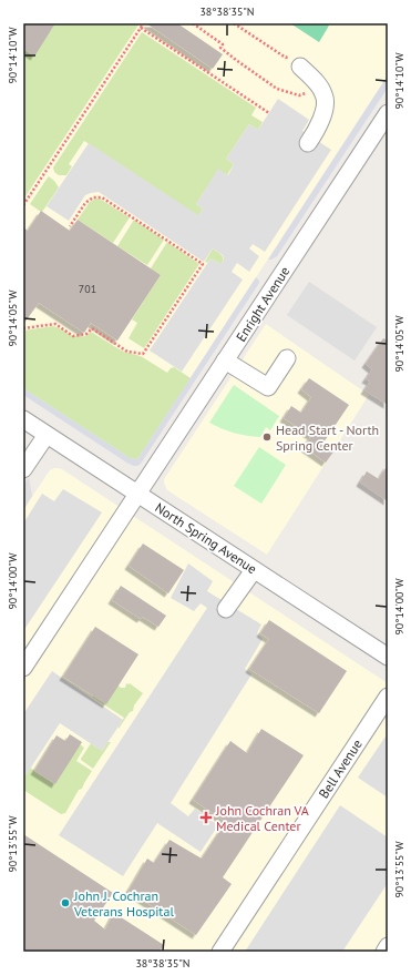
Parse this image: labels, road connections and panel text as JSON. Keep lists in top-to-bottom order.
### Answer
{
  "streets": {
    "street": ["Enright Avenue", "North Spring Avenue", "Bell Avenue"]
  },
  "crossings": [
    ["Enright Avenue", "North Spring Avenue"]
  ],
  "places": {
    "other": ["Head Start - North Spring Center", "John J. Cochran Veterans Hospital"],
    "health": ["John Cochran VA Medical Center"]
  },
  "house_numbers": ["701"],
  "coordinates": [
    "38°38'35\"N",
    "90°14'10\"W",
    "90°14'05\"W",
    "90°14'00\"W",
    "90°13'55\"W"
  ]
}
